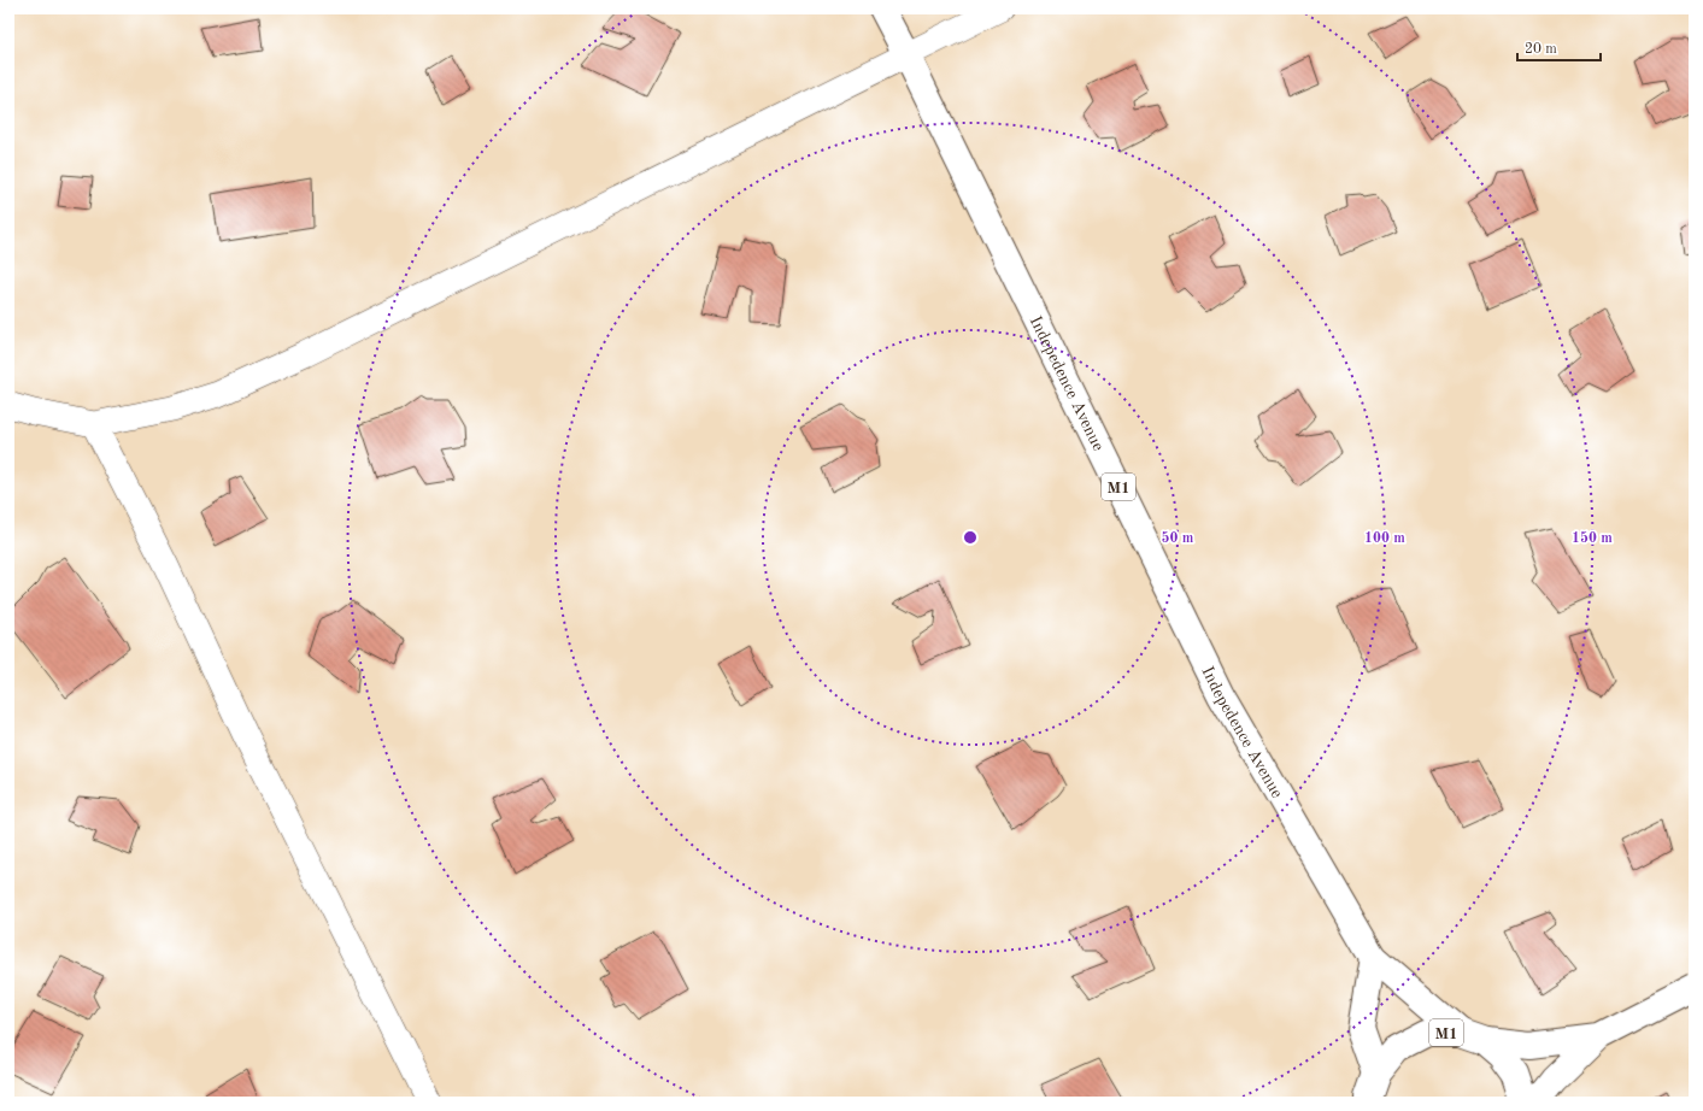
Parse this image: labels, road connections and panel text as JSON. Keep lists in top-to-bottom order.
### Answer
{
  "streets": {
    "main road": ["Indepedence Avenue", "M1"]
  },
  "crossings": [
    ["Indepedence Avenue", "M1"]
  ],
  "scale_bar": "20 m",
  "rings": ["50 m", "100 m", "150 m"]
}
